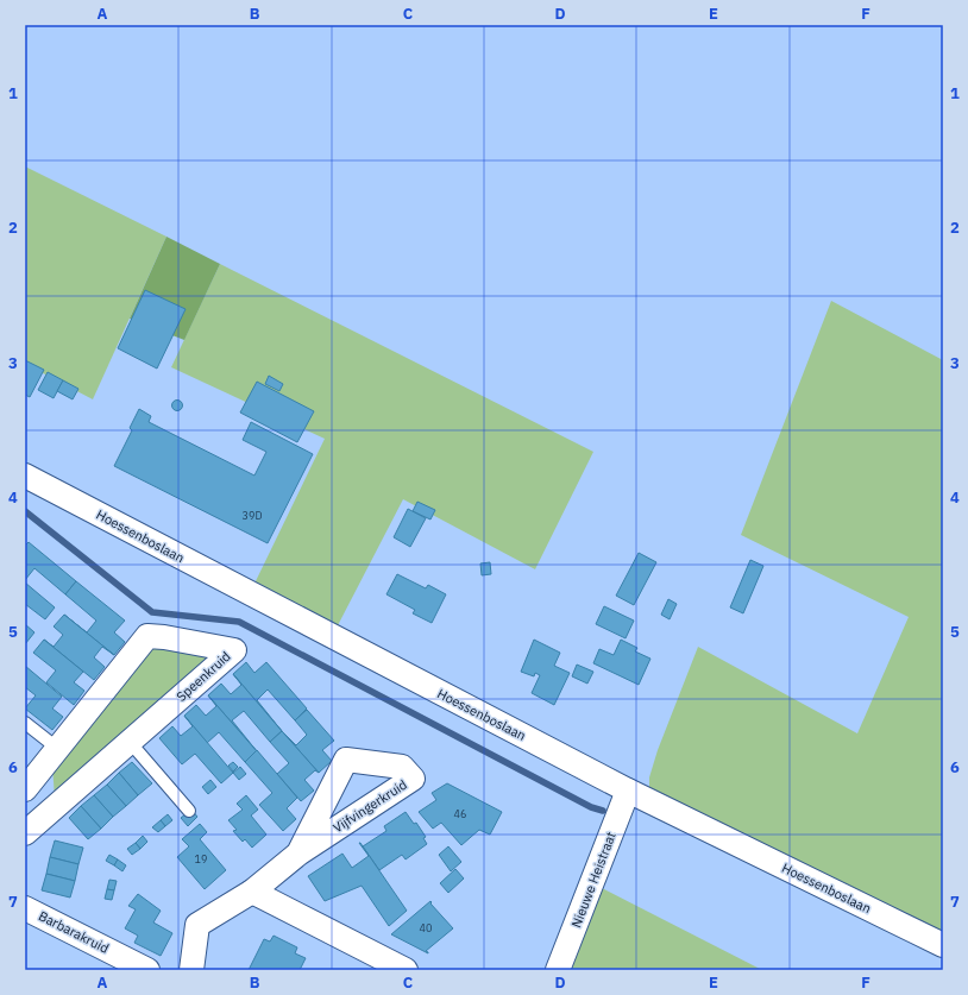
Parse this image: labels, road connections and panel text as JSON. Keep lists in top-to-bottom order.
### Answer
{
  "streets": {
    "street": [
      "Hoessenboslaan",
      "Speenkruid",
      "Vijfvingerkruid",
      "Nieuwe Heistraat",
      "Barbarakruid"
    ]
  },
  "crossings": [
    ["Hoessenboslaan", "Nieuwe Heistraat"]
  ],
  "house_numbers": [
    "39D",
    "46",
    "19",
    "40"
  ],
  "grid": {
    "columns": [
      "A",
      "B",
      "C",
      "D",
      "E",
      "F"
    ],
    "rows": [
      "1",
      "2",
      "3",
      "4",
      "5",
      "6",
      "7"
    ]
  }
}
